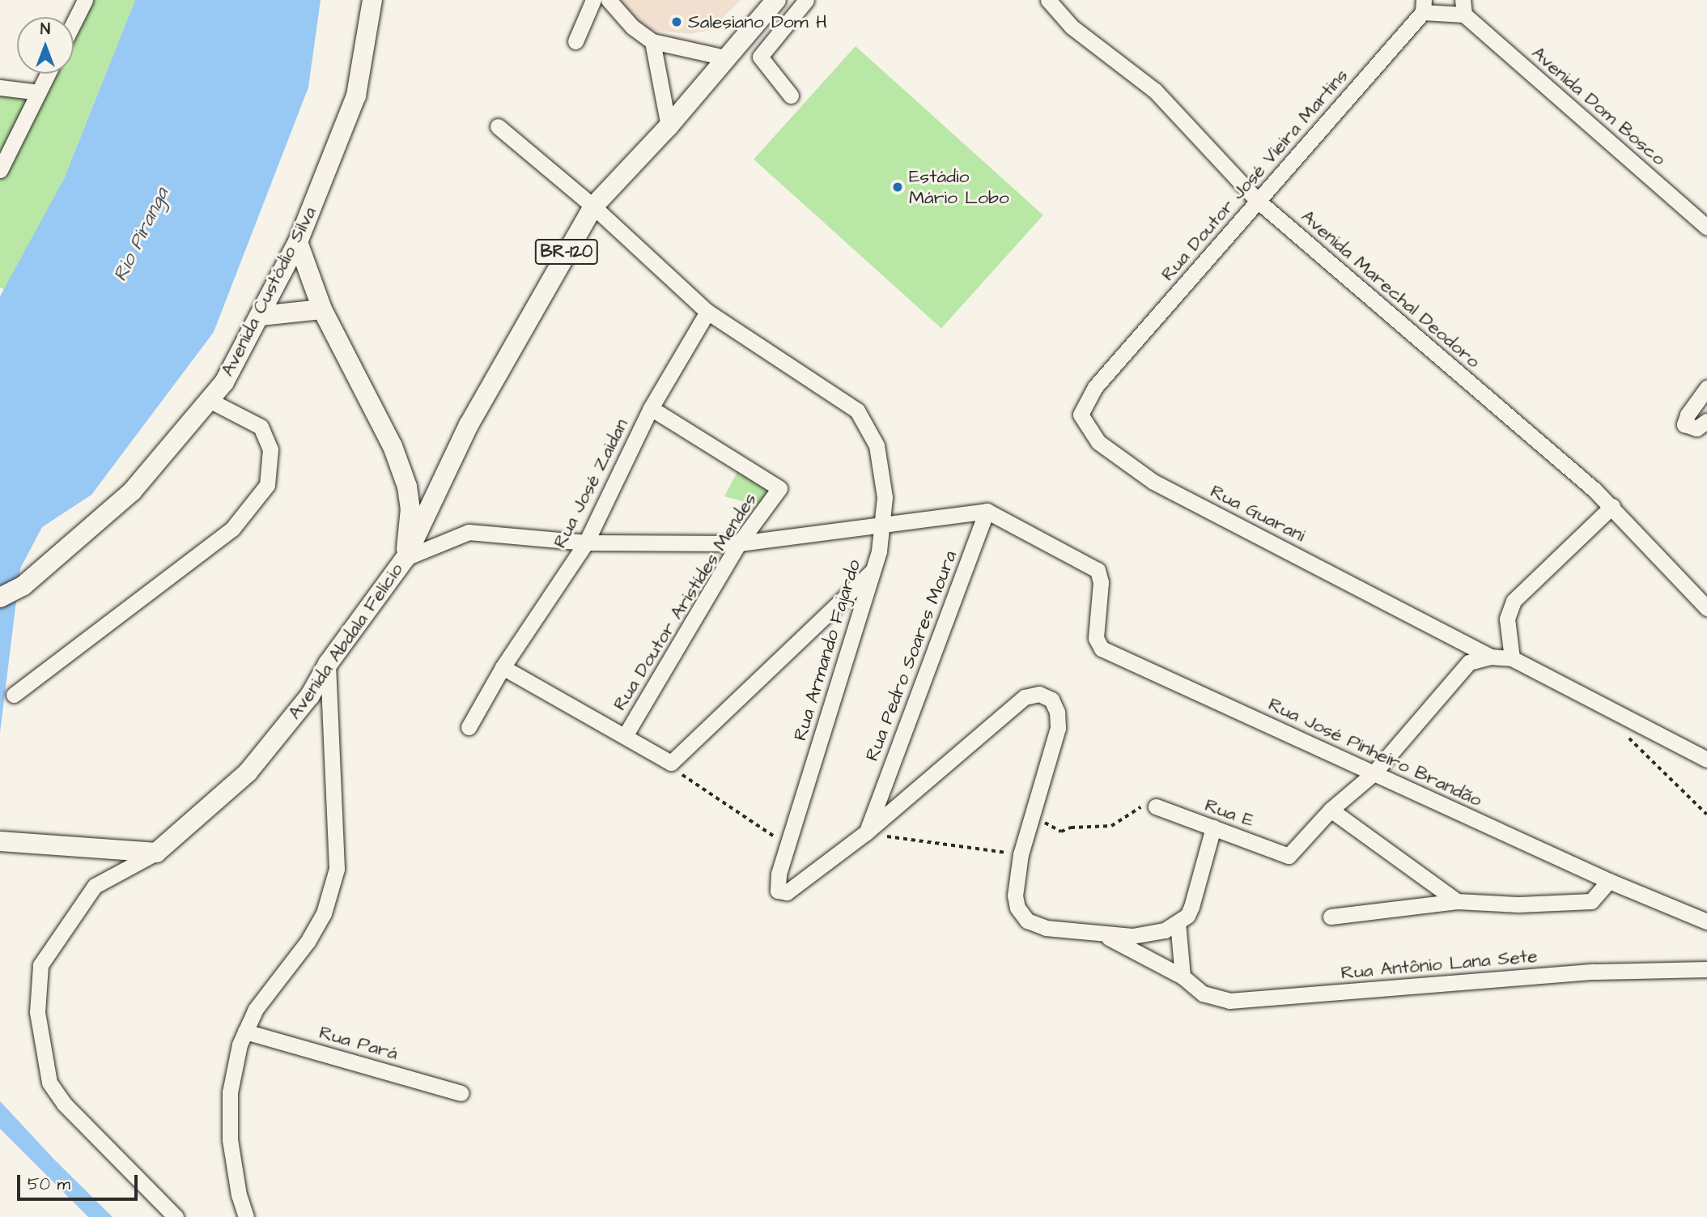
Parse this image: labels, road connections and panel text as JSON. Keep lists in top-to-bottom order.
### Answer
{
  "streets": {
    "main road": ["BR-120", "Avenida Custódio Silva", "Avenida Abdala Felício"],
    "street": [
      "Avenida Dom Bosco",
      "Rua Doutor José Vieira Martins",
      "Avenida Marechal Deodoro",
      "Rua José Zaidan",
      "Rua Guarani",
      "Rua Doutor Aristídes Mendes",
      "Rua Armando Fajardo",
      "Rua Pedro Soares Moura",
      "Rua José Pinheiro Brandão",
      "Rua E",
      "Rua Antônio Lana Sete",
      "Rua Pará"
    ]
  },
  "crossings": [
    ["Rua Doutor José Vieira Martins", "Avenida Marechal Deodoro"],
    ["Rua Doutor José Vieira Martins", "Rua Guarani"],
    ["BR-120", "Avenida Abdala Felício"],
    ["BR-120", "Rua Armando Fajardo"],
    ["Avenida Custódio Silva", "Avenida Abdala Felício"],
    ["Rua José Zaidan", "Rua Doutor Aristídes Mendes"],
    ["Rua José Zaidan", "Rua Armando Fajardo"],
    ["Rua Armando Fajardo", "Rua Pedro Soares Moura"],
    ["Rua Pedro Soares Moura", "Rua José Pinheiro Brandão"]
  ],
  "water": ["Rio Piranga"],
  "places": ["Salesiano Dom H", "Estádio Mário Lobo"],
  "scale_bar": "50 m",
  "north": "top"
}
